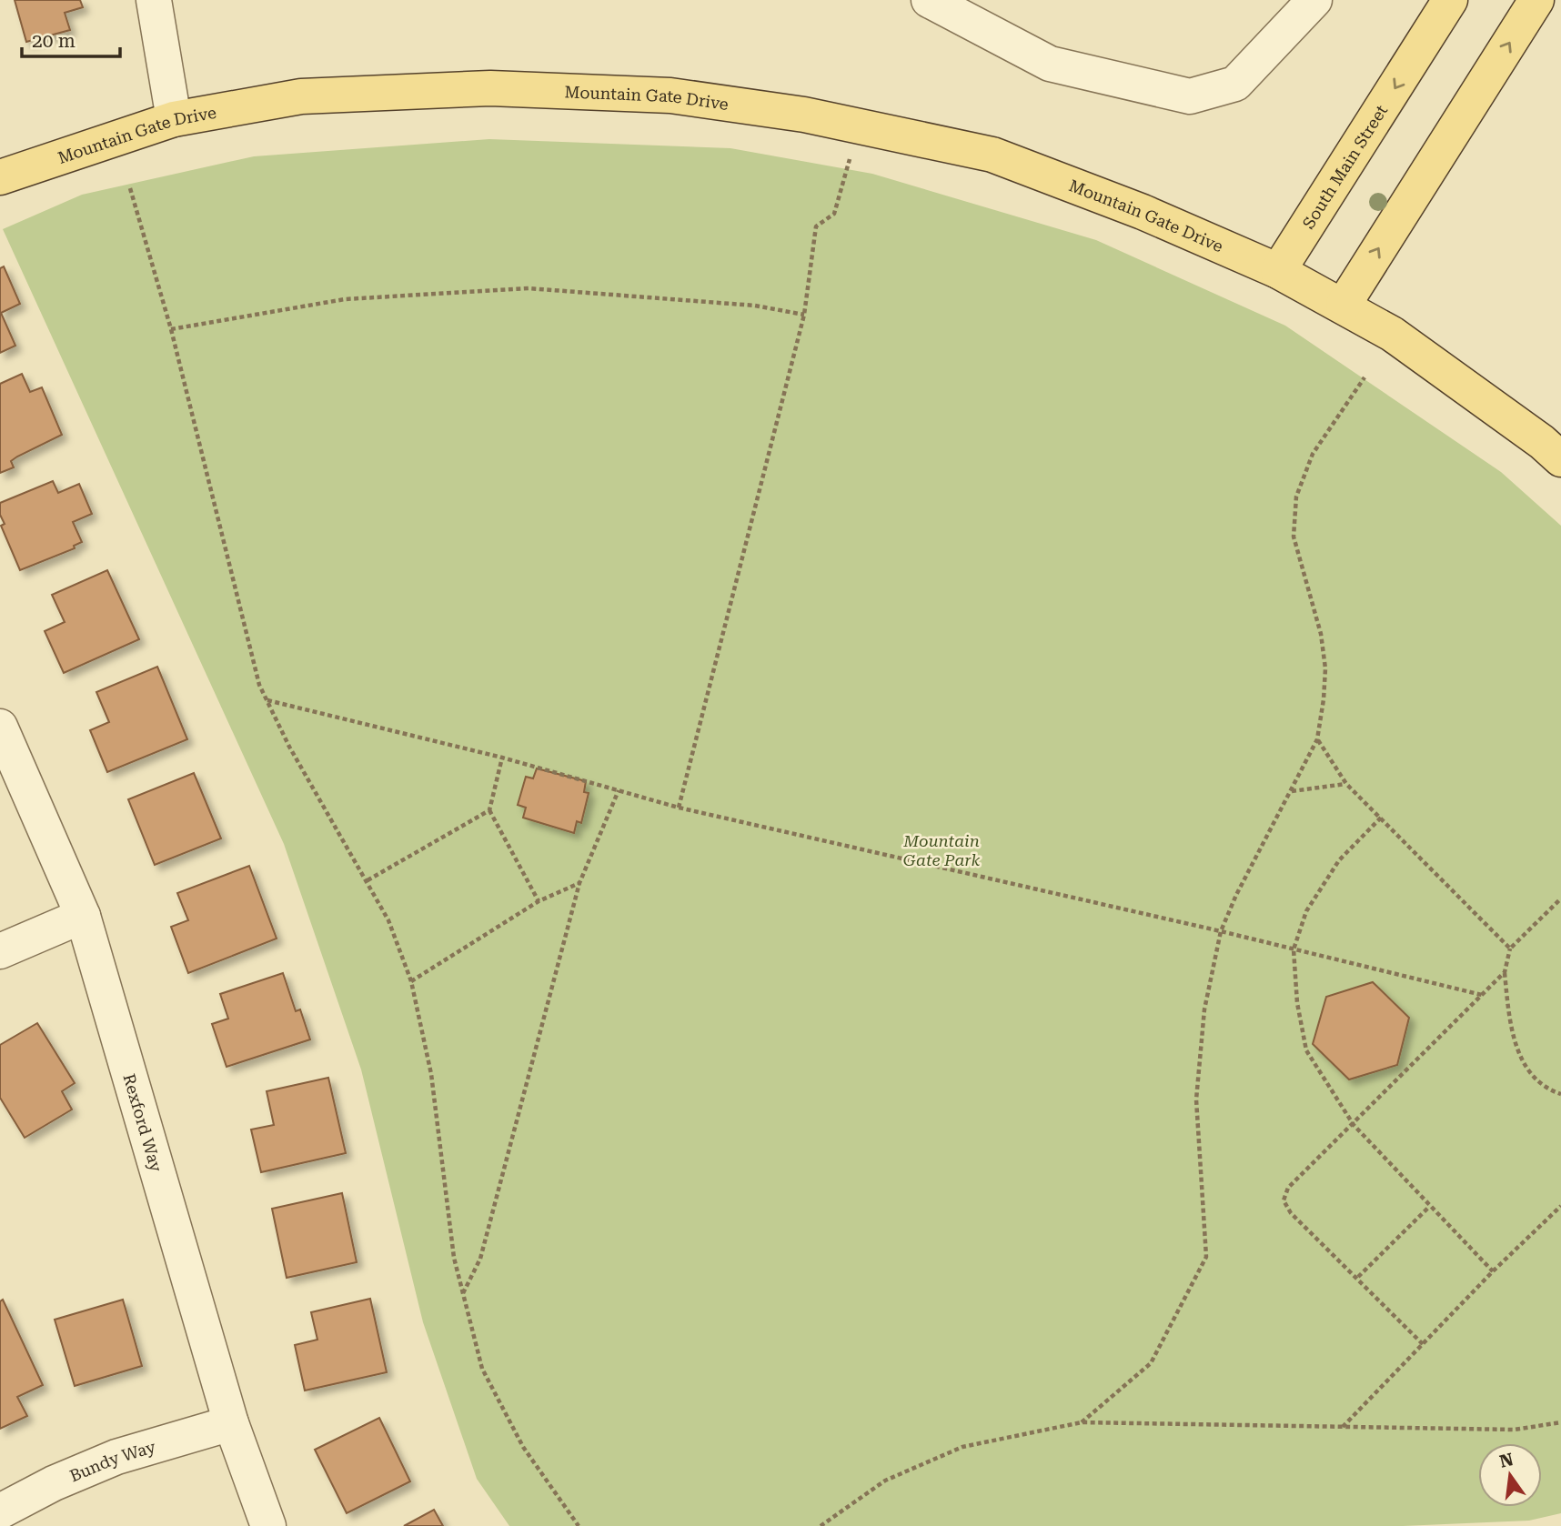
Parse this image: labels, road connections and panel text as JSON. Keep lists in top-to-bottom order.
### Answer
{
  "streets": {
    "main road": ["Mountain Gate Drive", "South Main Street"],
    "street": ["Rexford Way", "Bundy Way"]
  },
  "crossings": [
    ["Mountain Gate Drive", "South Main Street"],
    ["Rexford Way", "Bundy Way"]
  ],
  "parks": ["Mountain Gate Park"],
  "scale_bar": "20 m",
  "north": "top"
}
